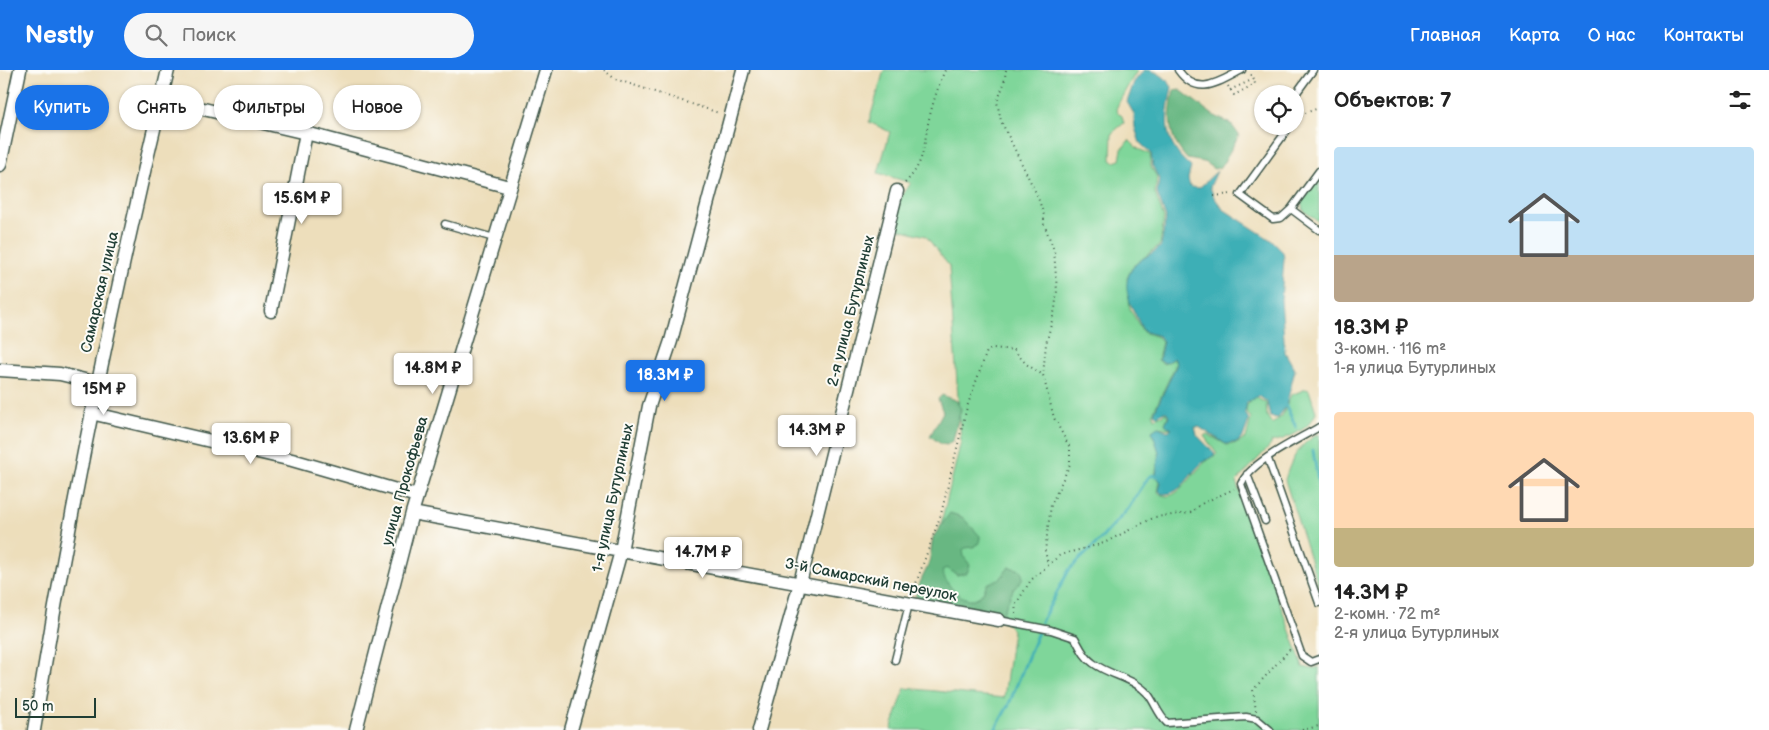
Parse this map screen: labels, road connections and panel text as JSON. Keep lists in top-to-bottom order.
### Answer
{
  "streets": {
    "street": [
      "Самарская улица",
      "2-я улица Бутурлиных",
      "улица Прокофьева",
      "1-я улица Бутурлиных",
      "3-й Самарский переулок"
    ]
  },
  "crossings": [
    ["2-я улица Бутурлиных", "3-й Самарский переулок"],
    ["улица Прокофьева", "3-й Самарский переулок"],
    ["1-я улица Бутурлиных", "3-й Самарский переулок"]
  ],
  "scale_bar": "50 m",
  "page": {
    "header": "Nestly",
    "search": "Поиск",
    "nav": [
      "Главная",
      "Карта",
      "О нас",
      "Контакты"
    ],
    "heading": "Объектов: 7",
    "chip": [
      "Купить",
      "Снять",
      "Фильтры",
      "Новое"
    ],
    "list": [
      {
        "name": "18.3M ₽",
        "note": "3-комн. · 116 m² · 1-я улица Бутурлиных"
      },
      {
        "name": "14.3M ₽",
        "note": "2-комн. · 72 m² · 2-я улица Бутурлиных"
      }
    ],
    "price": [
      "15.6M ₽",
      "14.8M ₽",
      "18.3M ₽",
      "15M ₽",
      "14.3M ₽",
      "13.6M ₽",
      "14.7M ₽"
    ],
    "scale": "50 m"
  }
}
